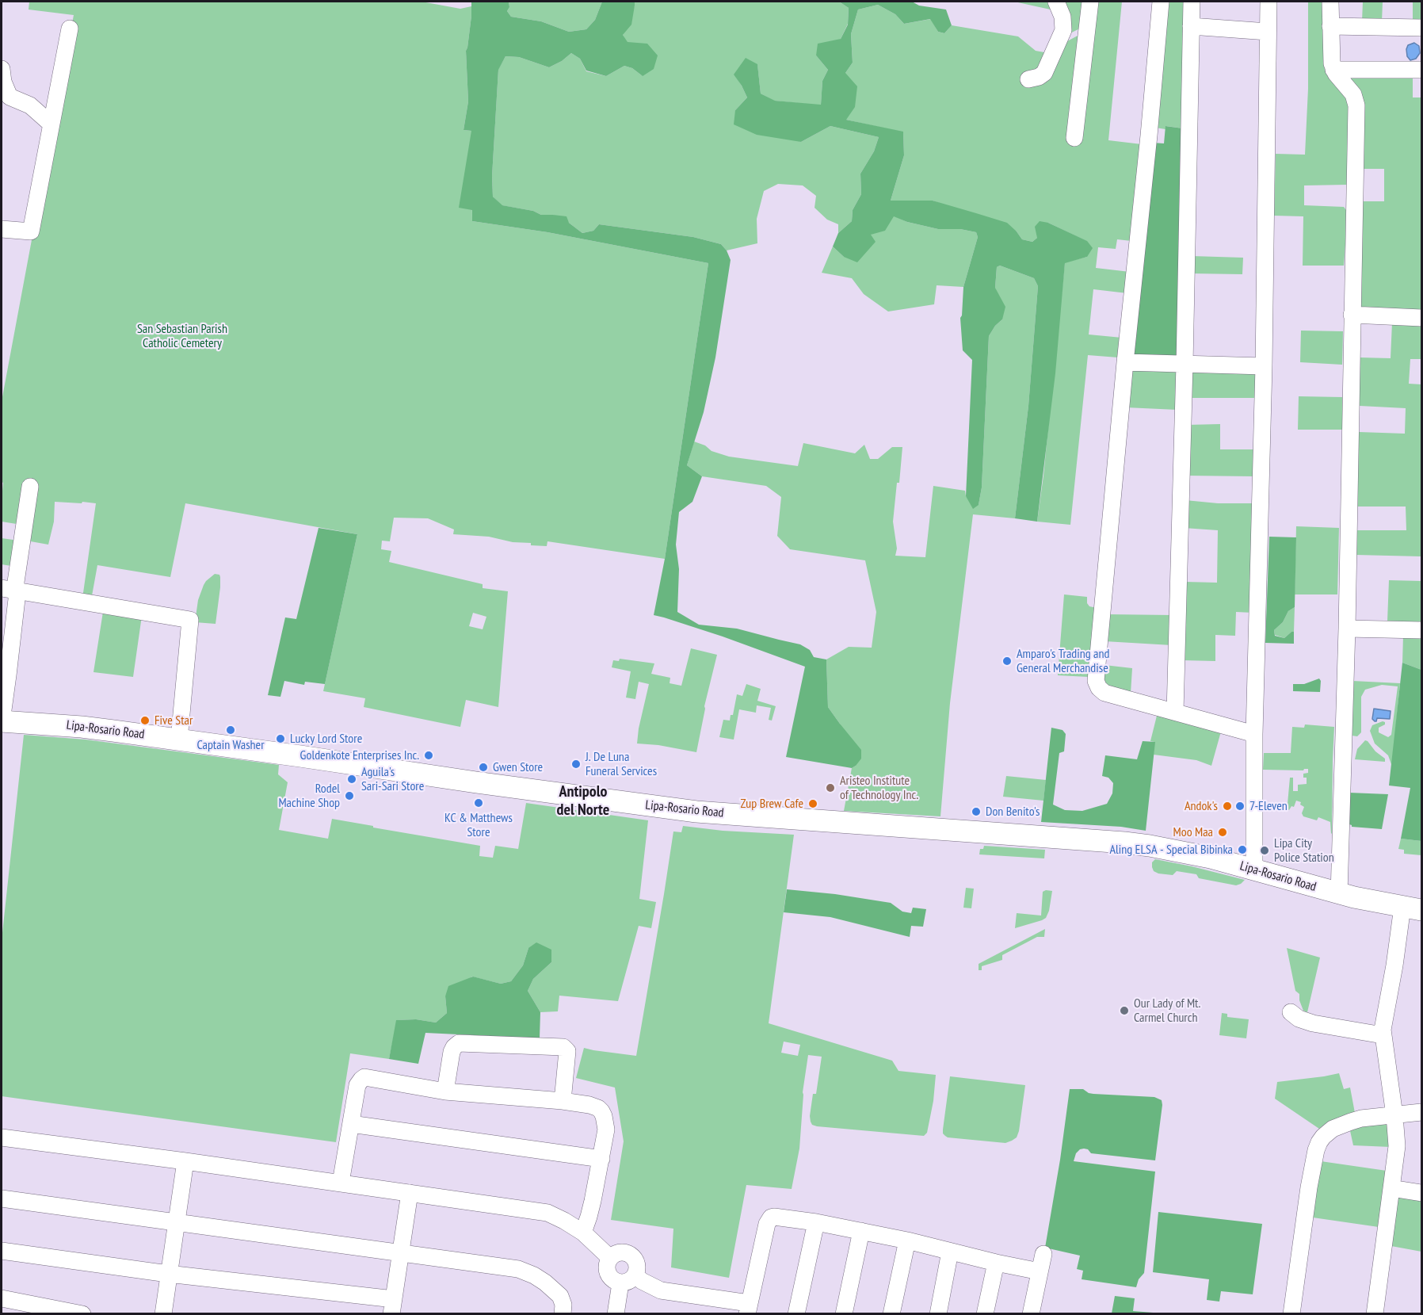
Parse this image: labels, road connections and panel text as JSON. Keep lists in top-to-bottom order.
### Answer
{
  "streets": {
    "main road": ["Lipa-Rosario Road"]
  },
  "districts": ["Antipolo del Norte"],
  "parks": ["San Sebastian Parish Catholic Cemetery"],
  "places": [
    "Amparo's Trading and General Merchandise",
    "Five Star",
    "Captain Washer",
    "Lucky Lord Store",
    "Goldenkote Enterprises Inc.",
    "J. De Luna Funeral Services",
    "Gwen Store",
    "Aguila's Sari-Sari Store",
    "Aristeo Institute of Technology Inc.",
    "Rodel Machine Shop",
    "KC & Matthews Store",
    "Zup Brew Cafe",
    "Andok's",
    "7-Eleven",
    "Don Benito's",
    "Moo Maa",
    "Aling ELSA - Special Bibinka",
    "Lipa City Police Station",
    "Our Lady of Mt. Carmel Church"
  ]
}
